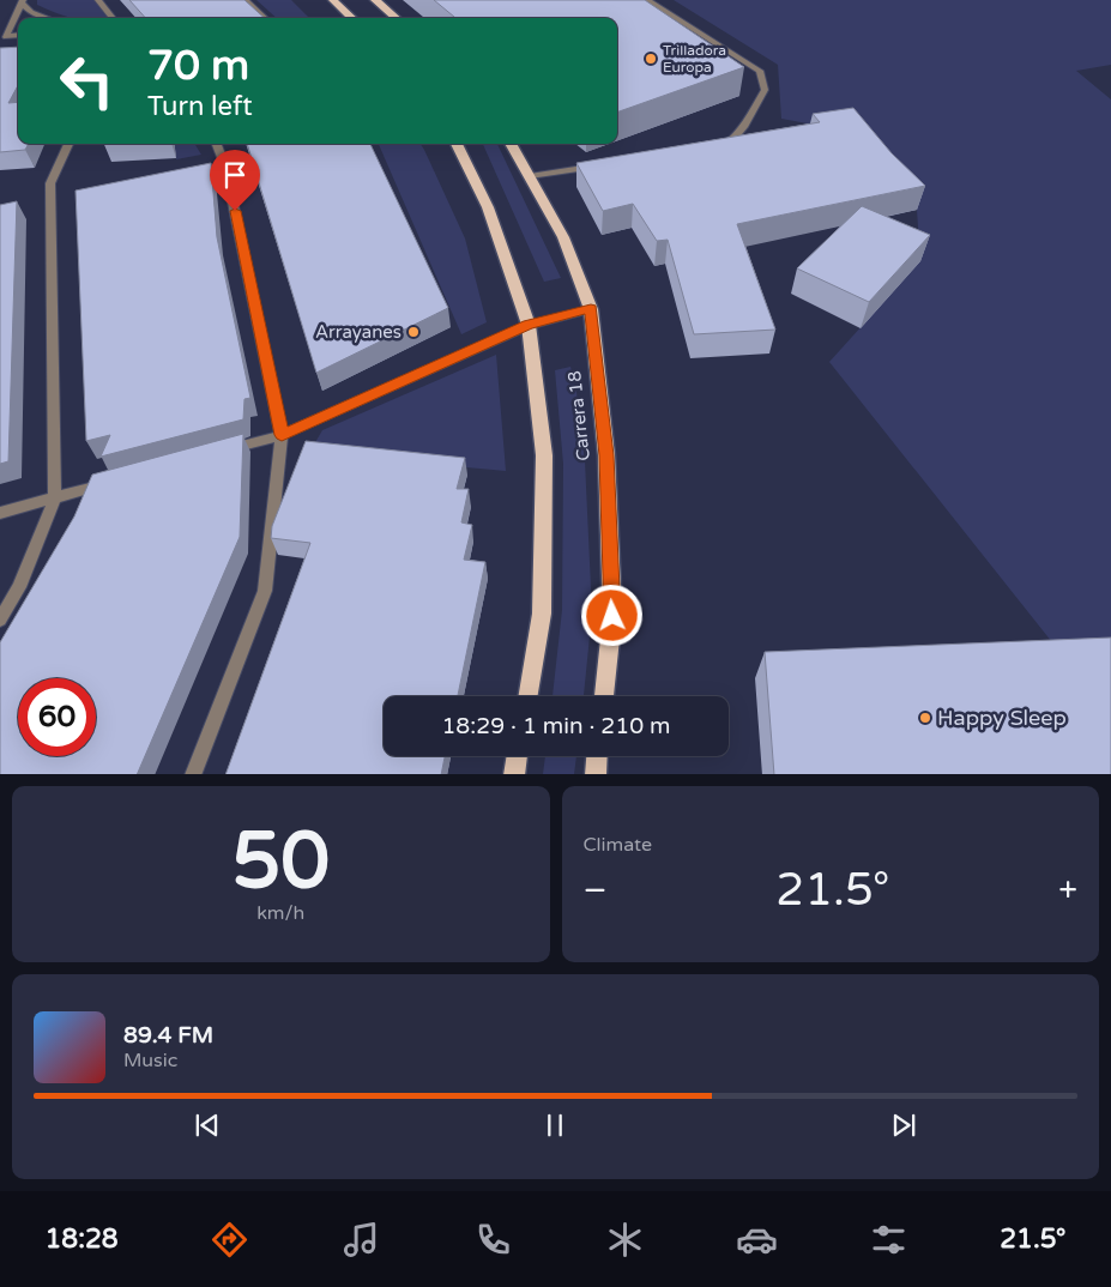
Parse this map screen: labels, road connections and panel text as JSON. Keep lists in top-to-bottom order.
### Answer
{
  "streets": {
    "main road": ["Carrera 18"]
  },
  "places": ["Trilladora Europa", "Arrayanes", "Happy Sleep"],
  "page": {
    "turn": ["70 m", "Turn left"],
    "limit": "60",
    "trip": "18:29 · 1 min · 210 m",
    "tile": [
      ["50", "km/h"],
      "Climate"
    ],
    "heat": ["−", "21.5°", "+"],
    "song": ["89.4 FM", "Music"],
    "tabs": ["18:28", "21.5°"]
  }
}
